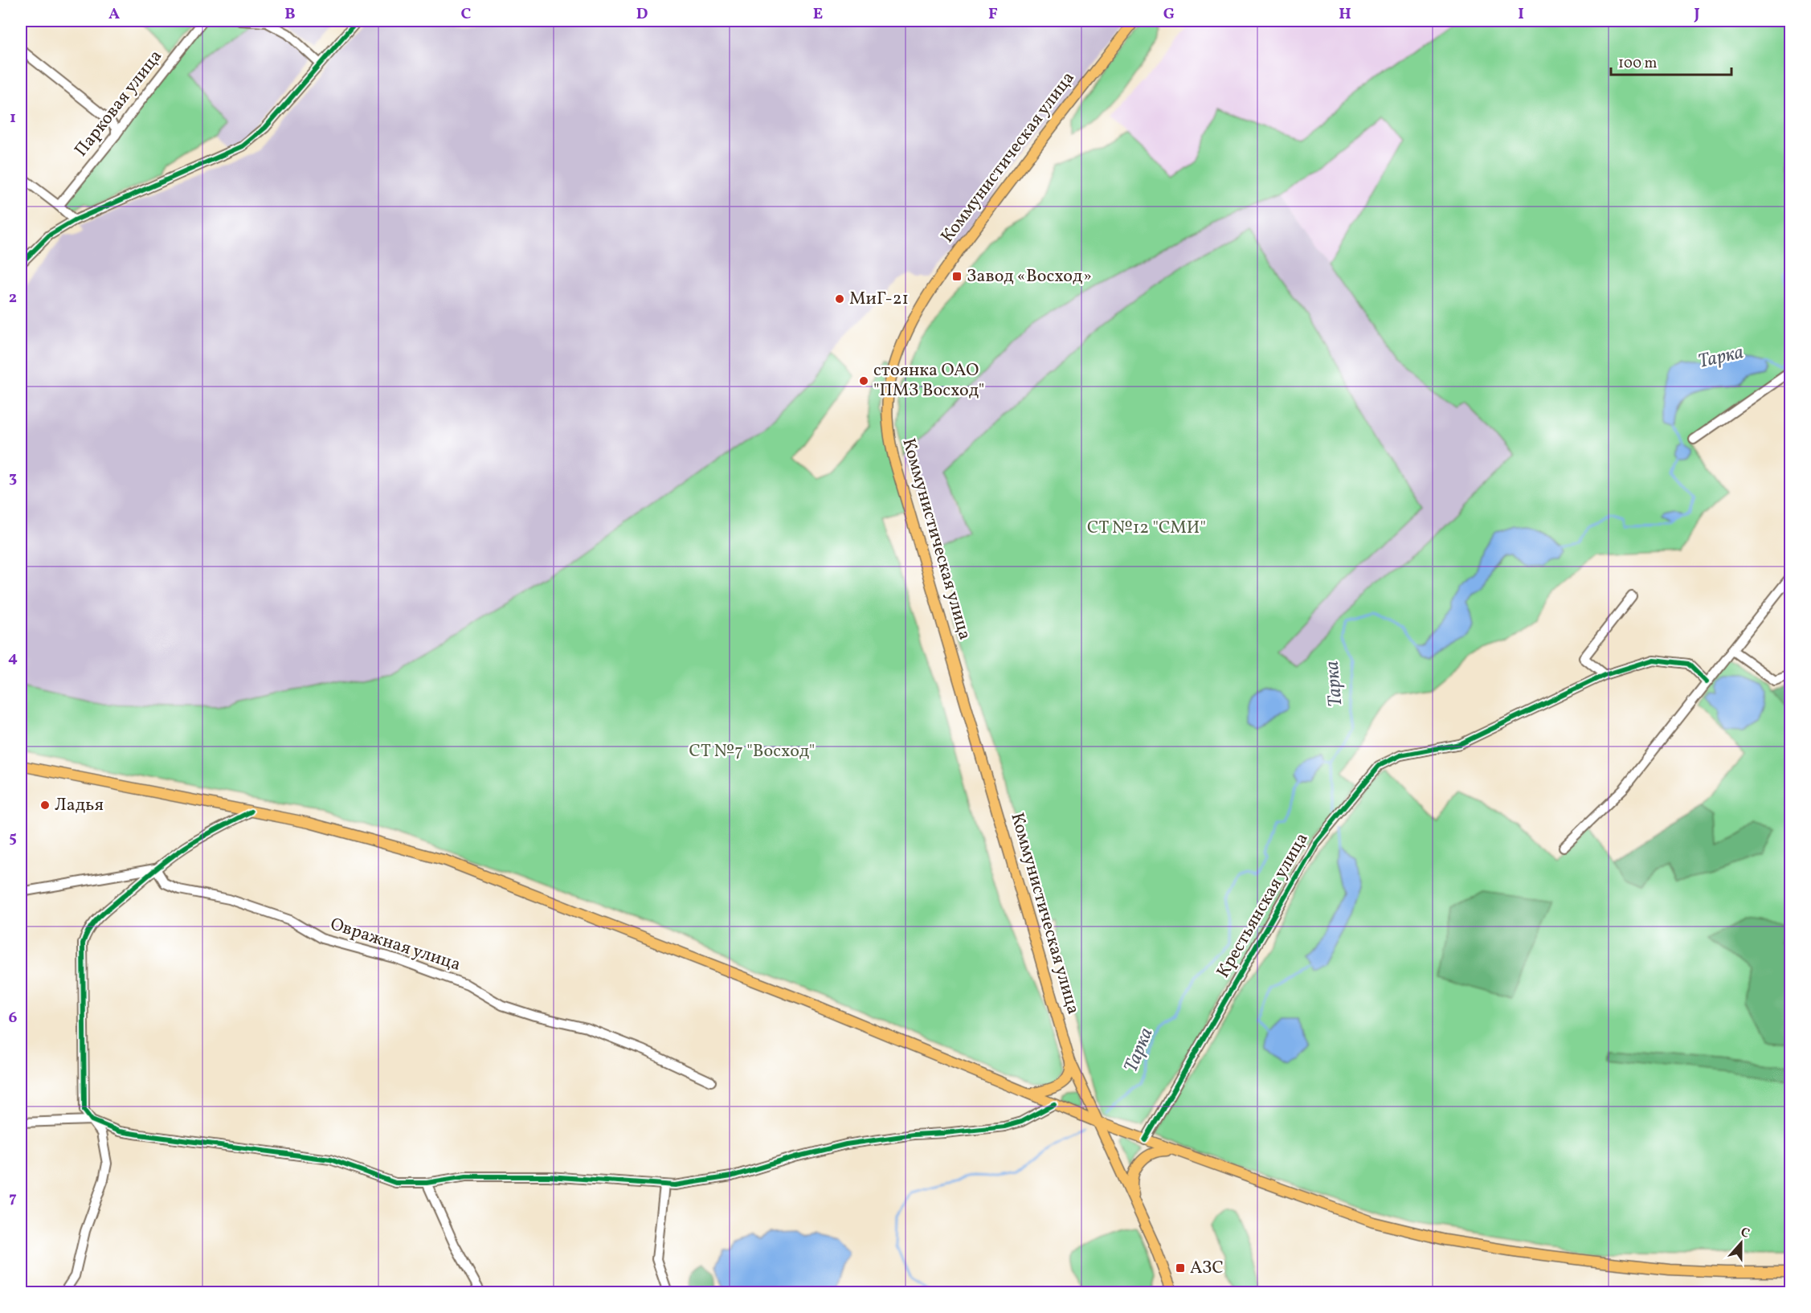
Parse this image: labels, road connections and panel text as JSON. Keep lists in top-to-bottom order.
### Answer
{
  "streets": {
    "main road": ["Коммунистическая улица"],
    "street": ["Парковая улица", "Крестьянская улица", "Овражная улица"]
  },
  "water": ["Тарка"],
  "parks": ["СТ №12 \"СМИ\"", "СТ №7 \"Восход\""],
  "places": {
    "transit": ["Завод «Восход»", "АЗС"],
    "other": ["МиГ-21", "стоянка ОАО \"ПМЗ Восход\"", "Ладья"]
  },
  "scale_bar": "100 m",
  "north": "top",
  "grid": {
    "columns": [
      "A",
      "B",
      "C",
      "D",
      "E",
      "F",
      "G",
      "H",
      "I",
      "J"
    ],
    "rows": [
      "1",
      "2",
      "3",
      "4",
      "5",
      "6",
      "7"
    ]
  }
}
